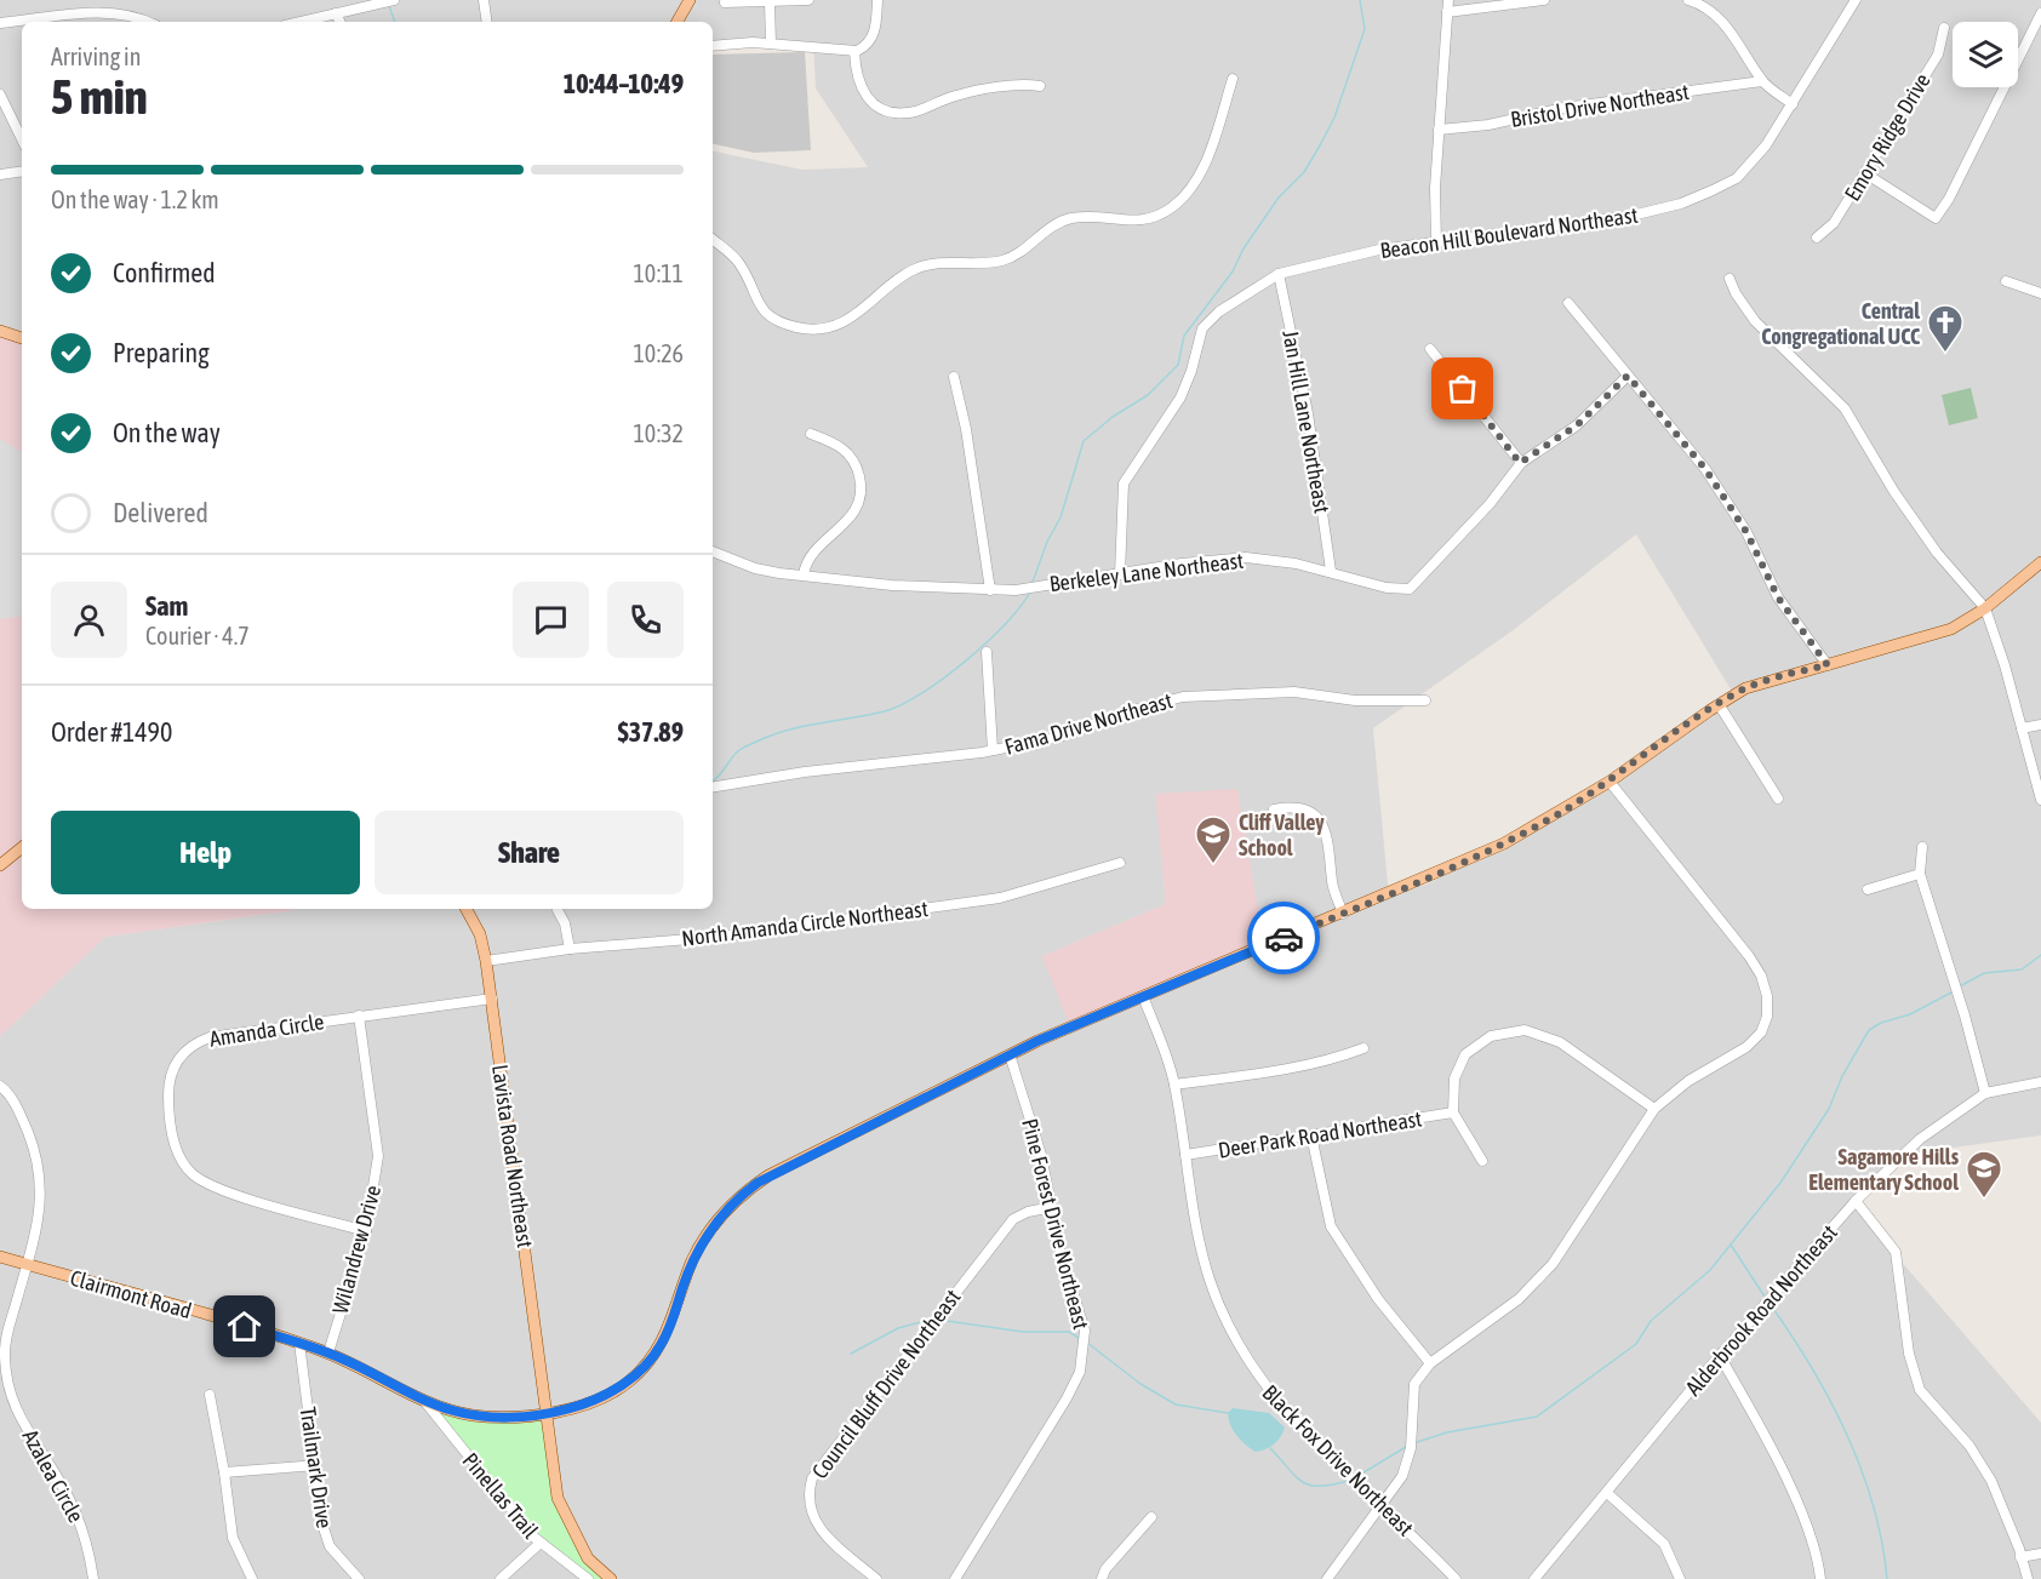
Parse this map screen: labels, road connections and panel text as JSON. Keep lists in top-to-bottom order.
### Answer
{
  "streets": {
    "main road": ["Lavista Road Northeast", "Clairmont Road"],
    "street": [
      "Bristol Drive Northeast",
      "Emory Ridge Drive",
      "Beacon Hill Boulevard Northeast",
      "Jan Hill Lane Northeast",
      "Berkeley Lane Northeast",
      "Fama Drive Northeast",
      "North Amanda Circle Northeast",
      "Amanda Circle",
      "Deer Park Road Northeast",
      "Pine Forest Drive Northeast",
      "Wilandrew Drive",
      "Alderbrook Road Northeast",
      "Council Bluff Drive Northeast",
      "Black Fox Drive Northeast",
      "Trailmark Drive",
      "Azalea Circle",
      "Pinellas Trail"
    ]
  },
  "crossings": [
    ["Beacon Hill Boulevard Northeast", "Jan Hill Lane Northeast"],
    ["Beacon Hill Boulevard Northeast", "Berkeley Lane Northeast"],
    ["Jan Hill Lane Northeast", "Berkeley Lane Northeast"],
    ["North Amanda Circle Northeast", "Lavista Road Northeast"],
    ["Amanda Circle", "Lavista Road Northeast"],
    ["Amanda Circle", "Wilandrew Drive"],
    ["Deer Park Road Northeast", "Black Fox Drive Northeast"],
    ["Lavista Road Northeast", "Clairmont Road"],
    ["Pine Forest Drive Northeast", "Clairmont Road"],
    ["Pine Forest Drive Northeast", "Council Bluff Drive Northeast"],
    ["Wilandrew Drive", "Clairmont Road"],
    ["Clairmont Road", "Black Fox Drive Northeast"],
    ["Clairmont Road", "Trailmark Drive"],
    ["Clairmont Road", "Azalea Circle"],
    ["Clairmont Road", "Pinellas Trail"]
  ],
  "places": {
    "church": ["Central Congregational UCC"],
    "school or university": ["Cliff Valley School", "Sagamore Hills Elementary School"]
  },
  "page": {
    "heading": ["5 min", "Arriving in", "10:44–10:49"],
    "panel": [
      "Sam",
      "Courier · 4.7",
      "Order #1490",
      "$37.89"
    ],
    "bar": "On the way · 1.2 km",
    "list": [
      ["Confirmed", "10:11"],
      ["Preparing", "10:26"],
      ["On the way", "10:32"],
      "Delivered"
    ],
    "buttons": ["Help", "Share"]
  }
}
